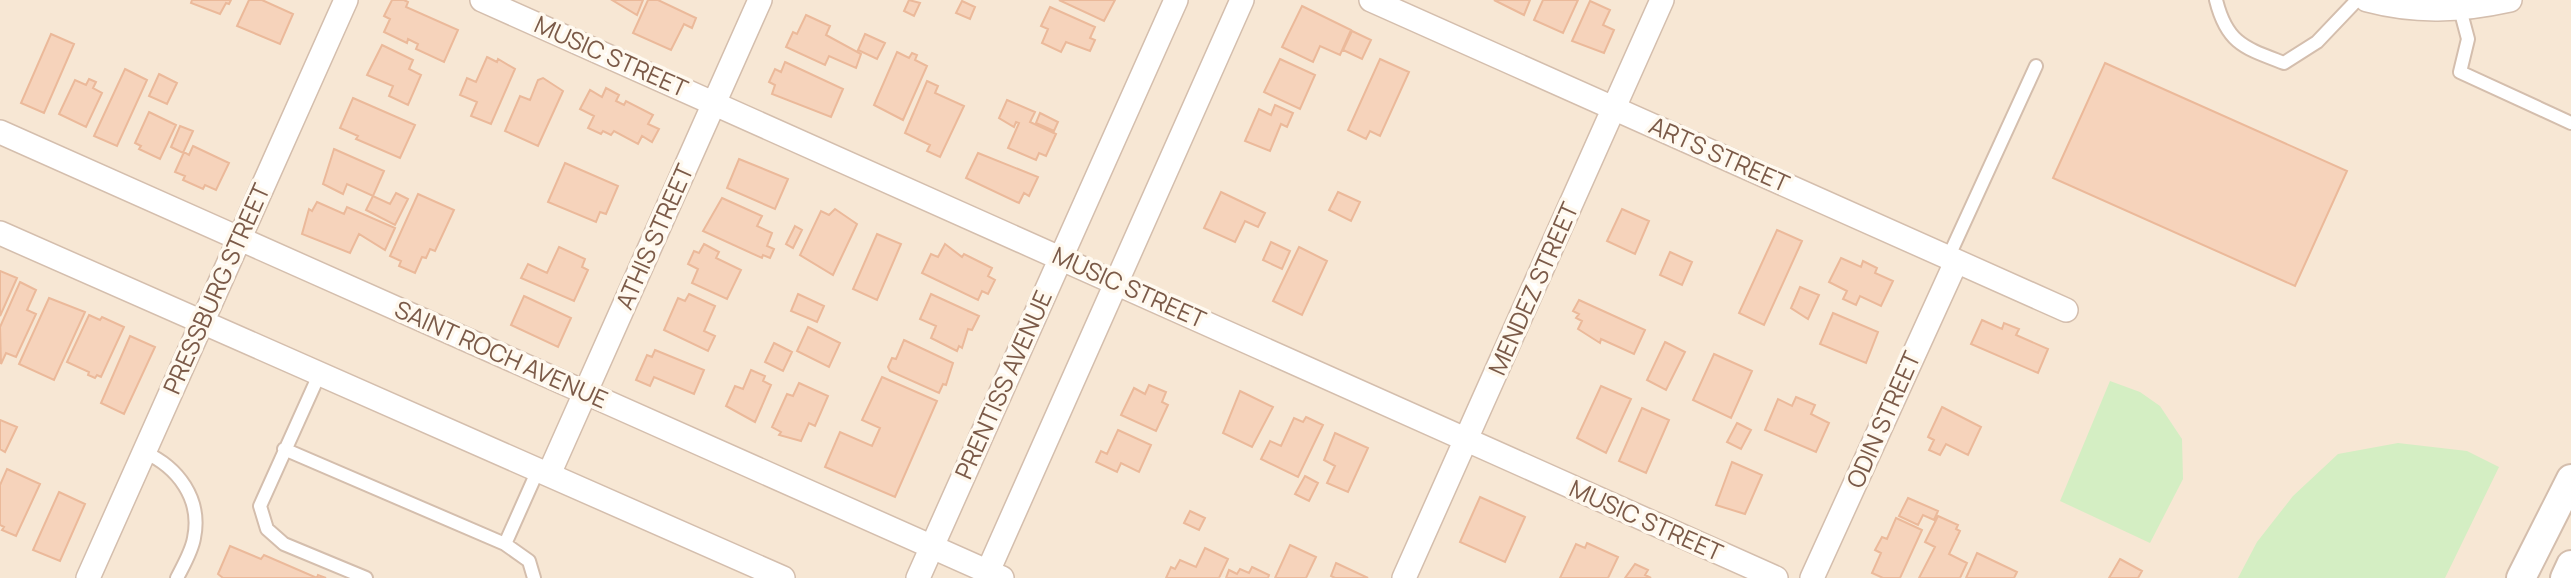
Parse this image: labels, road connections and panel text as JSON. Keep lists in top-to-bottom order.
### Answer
{
  "streets": {
    "street": [
      "MUSIC STREET",
      "ARTS STREET",
      "ATHIS STREET",
      "PRESSBURG STREET",
      "MENDEZ STREET",
      "SAINT ROCH AVENUE",
      "PRENTISS AVENUE",
      "ODIN STREET"
    ]
  },
  "crossings": [
    ["MUSIC STREET", "ATHIS STREET"],
    ["MUSIC STREET", "MENDEZ STREET"],
    ["MUSIC STREET", "PRENTISS AVENUE"],
    ["ARTS STREET", "MENDEZ STREET"],
    ["ARTS STREET", "ODIN STREET"],
    ["ATHIS STREET", "SAINT ROCH AVENUE"],
    ["PRESSBURG STREET", "SAINT ROCH AVENUE"],
    ["SAINT ROCH AVENUE", "PRENTISS AVENUE"]
  ]
}
